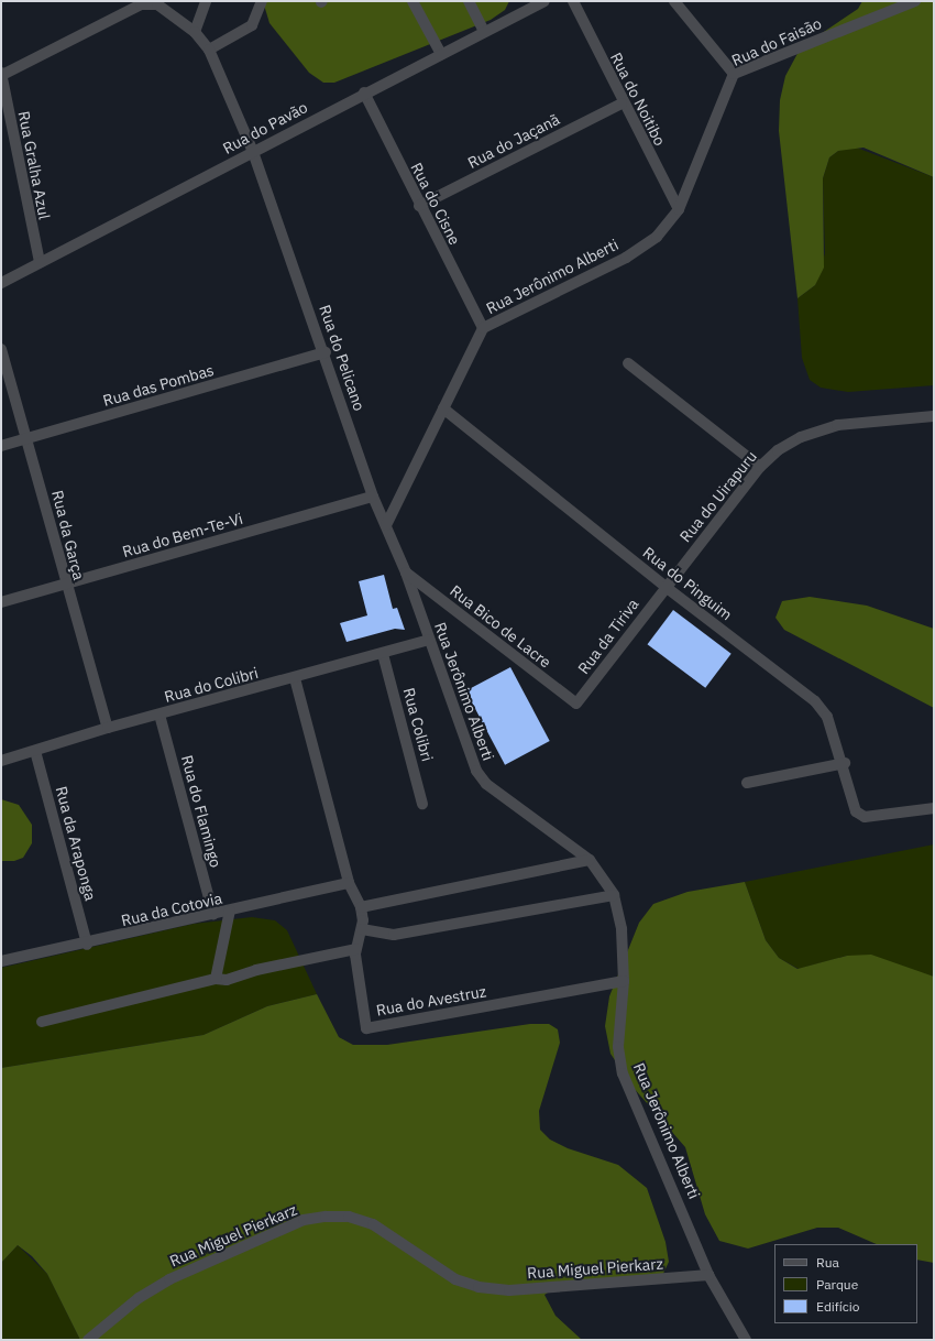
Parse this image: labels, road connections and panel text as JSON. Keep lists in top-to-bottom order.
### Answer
{
  "streets": {
    "street": [
      "Rua do Faisão",
      "Rua do Noitibo",
      "Rua do Pavão",
      "Rua do Jaçanã",
      "Rua Gralha Azul",
      "Rua do Cisne",
      "Rua Jerônimo Alberti",
      "Rua do Pelicano",
      "Rua das Pombas",
      "Rua do Uirapuru",
      "Rua da Garça",
      "Rua do Bem-Te-Vi",
      "Rua do Pinguim",
      "Rua Bico de Lacre",
      "Rua da Tiriva",
      "Rua do Colibri",
      "Rua Colibri",
      "Rua do Flamingo",
      "Rua da Araponga",
      "Rua da Cotovia",
      "Rua do Avestruz",
      "Rua Miguel Pierkarz"
    ]
  },
  "crossings": [
    ["Rua do Faisão", "Rua do Noitibo"],
    ["Rua do Faisão", "Rua Jerônimo Alberti"],
    ["Rua do Noitibo", "Rua do Jaçanã"],
    ["Rua do Noitibo", "Rua Jerônimo Alberti"],
    ["Rua do Pavão", "Rua Gralha Azul"],
    ["Rua do Pavão", "Rua do Cisne"],
    ["Rua do Pavão", "Rua do Pelicano"],
    ["Rua do Jaçanã", "Rua do Cisne"],
    ["Rua Gralha Azul", "Rua do Pelicano"],
    ["Rua do Cisne", "Rua Jerônimo Alberti"],
    ["Rua Jerônimo Alberti", "Rua do Pelicano"],
    ["Rua Jerônimo Alberti", "Rua do Pinguim"],
    ["Rua Jerônimo Alberti", "Rua Bico de Lacre"],
    ["Rua Jerônimo Alberti", "Rua do Colibri"],
    ["Rua Jerônimo Alberti", "Rua do Avestruz"],
    ["Rua Jerônimo Alberti", "Rua Miguel Pierkarz"],
    ["Rua do Pelicano", "Rua das Pombas"],
    ["Rua do Pelicano", "Rua do Bem-Te-Vi"],
    ["Rua do Pelicano", "Rua Bico de Lacre"],
    ["Rua das Pombas", "Rua da Garça"],
    ["Rua do Uirapuru", "Rua do Pinguim"],
    ["Rua do Uirapuru", "Rua da Tiriva"],
    ["Rua da Garça", "Rua do Bem-Te-Vi"],
    ["Rua da Garça", "Rua do Colibri"],
    ["Rua do Pinguim", "Rua da Tiriva"],
    ["Rua Bico de Lacre", "Rua da Tiriva"],
    ["Rua do Colibri", "Rua Colibri"],
    ["Rua do Colibri", "Rua do Flamingo"],
    ["Rua do Colibri", "Rua da Araponga"],
    ["Rua do Colibri", "Rua do Avestruz"],
    ["Rua do Flamingo", "Rua da Cotovia"],
    ["Rua da Araponga", "Rua da Cotovia"],
    ["Rua da Cotovia", "Rua do Avestruz"]
  ],
  "legend": ["Rua", "Parque", "Edifício"]
}
